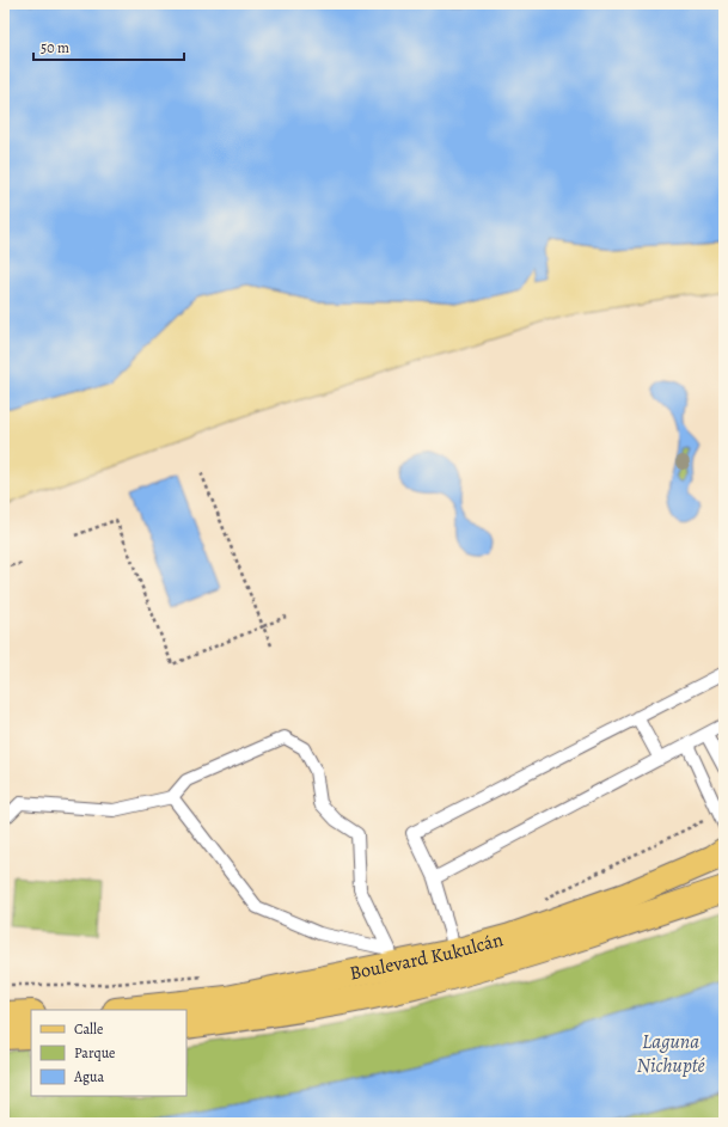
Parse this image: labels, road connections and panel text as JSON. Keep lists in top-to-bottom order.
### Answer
{
  "streets": {
    "main road": ["Boulevard Kukulcán"]
  },
  "water": ["Laguna Nichupté"],
  "legend": ["Calle", "Parque", "Agua"],
  "scale_bar": "50 m"
}
